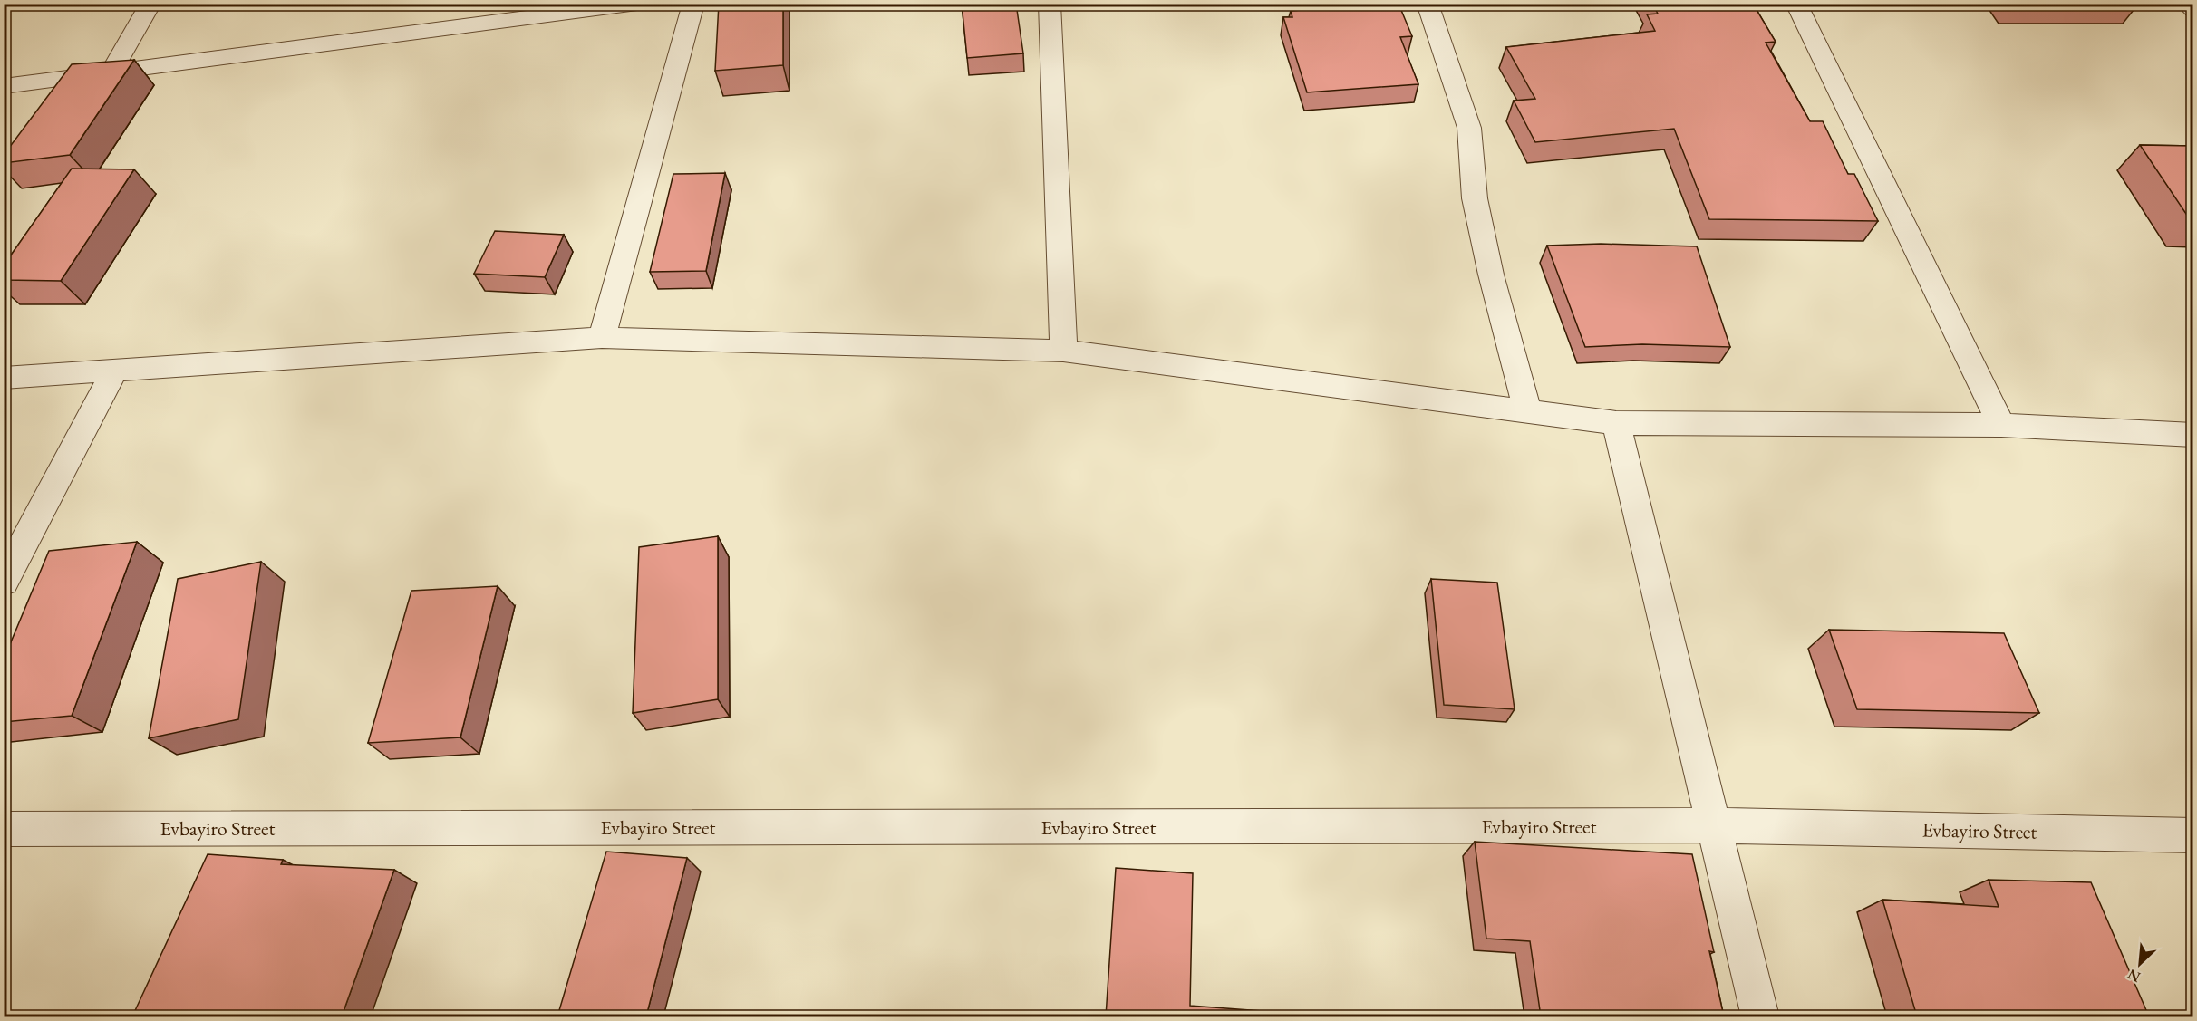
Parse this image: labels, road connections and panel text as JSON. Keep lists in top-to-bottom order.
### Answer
{
  "streets": {
    "street": ["Evbayiro Street"]
  },
  "north": "bottom left"
}
